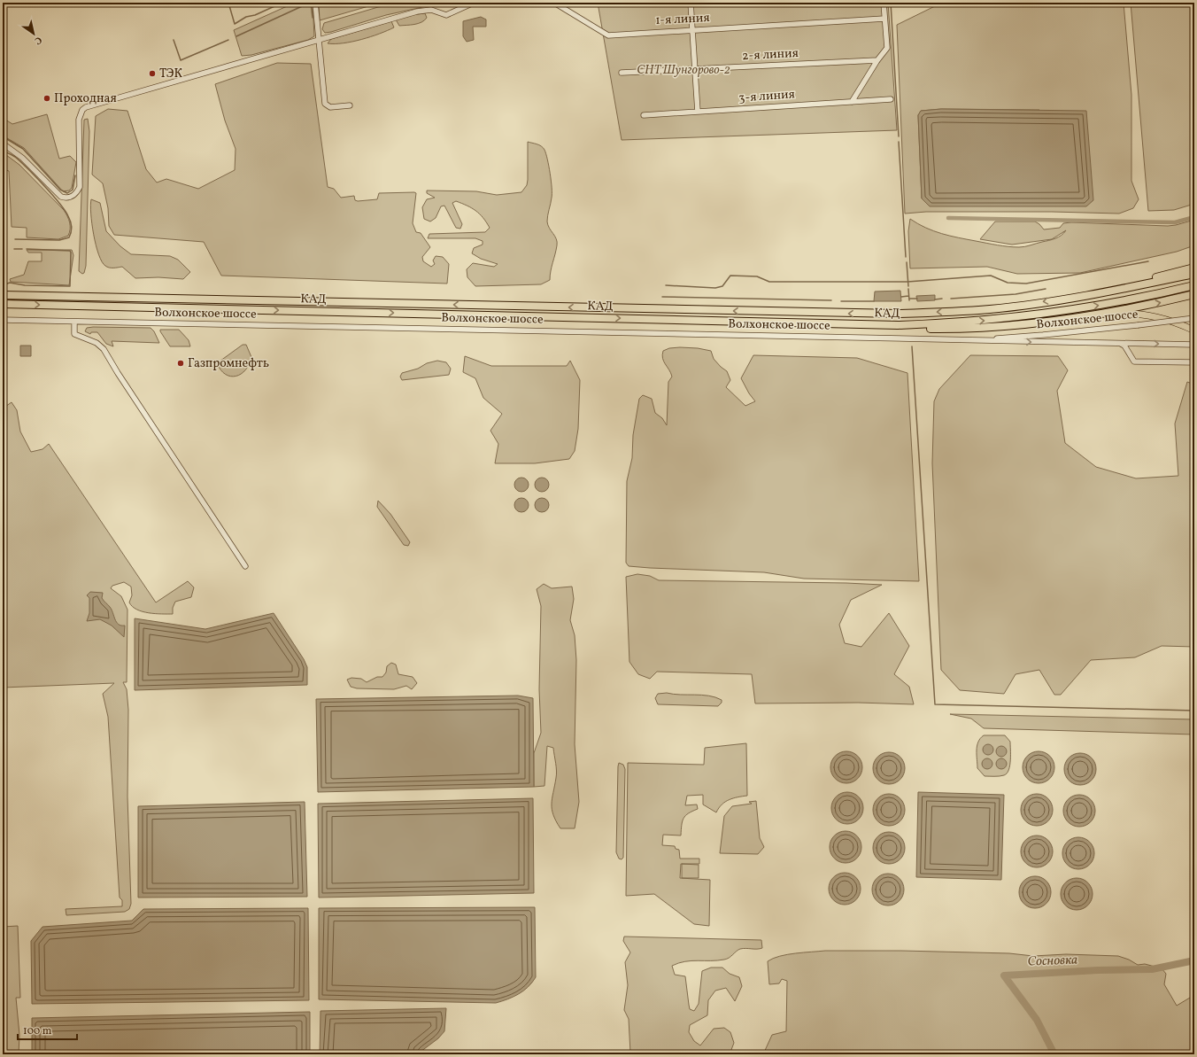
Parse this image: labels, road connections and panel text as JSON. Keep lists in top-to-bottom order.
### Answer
{
  "streets": {
    "highway": ["КАД"],
    "street": [
      "1-я линия",
      "2-я линия",
      "3-я линия",
      "Волхонское шоссе"
    ]
  },
  "water": ["Сосновка"],
  "parks": ["СНТ Шунгорово-2"],
  "places": ["ТЭК", "Проходная", "Газпромнефть"],
  "scale_bar": "100 m",
  "north": "bottom right"
}
